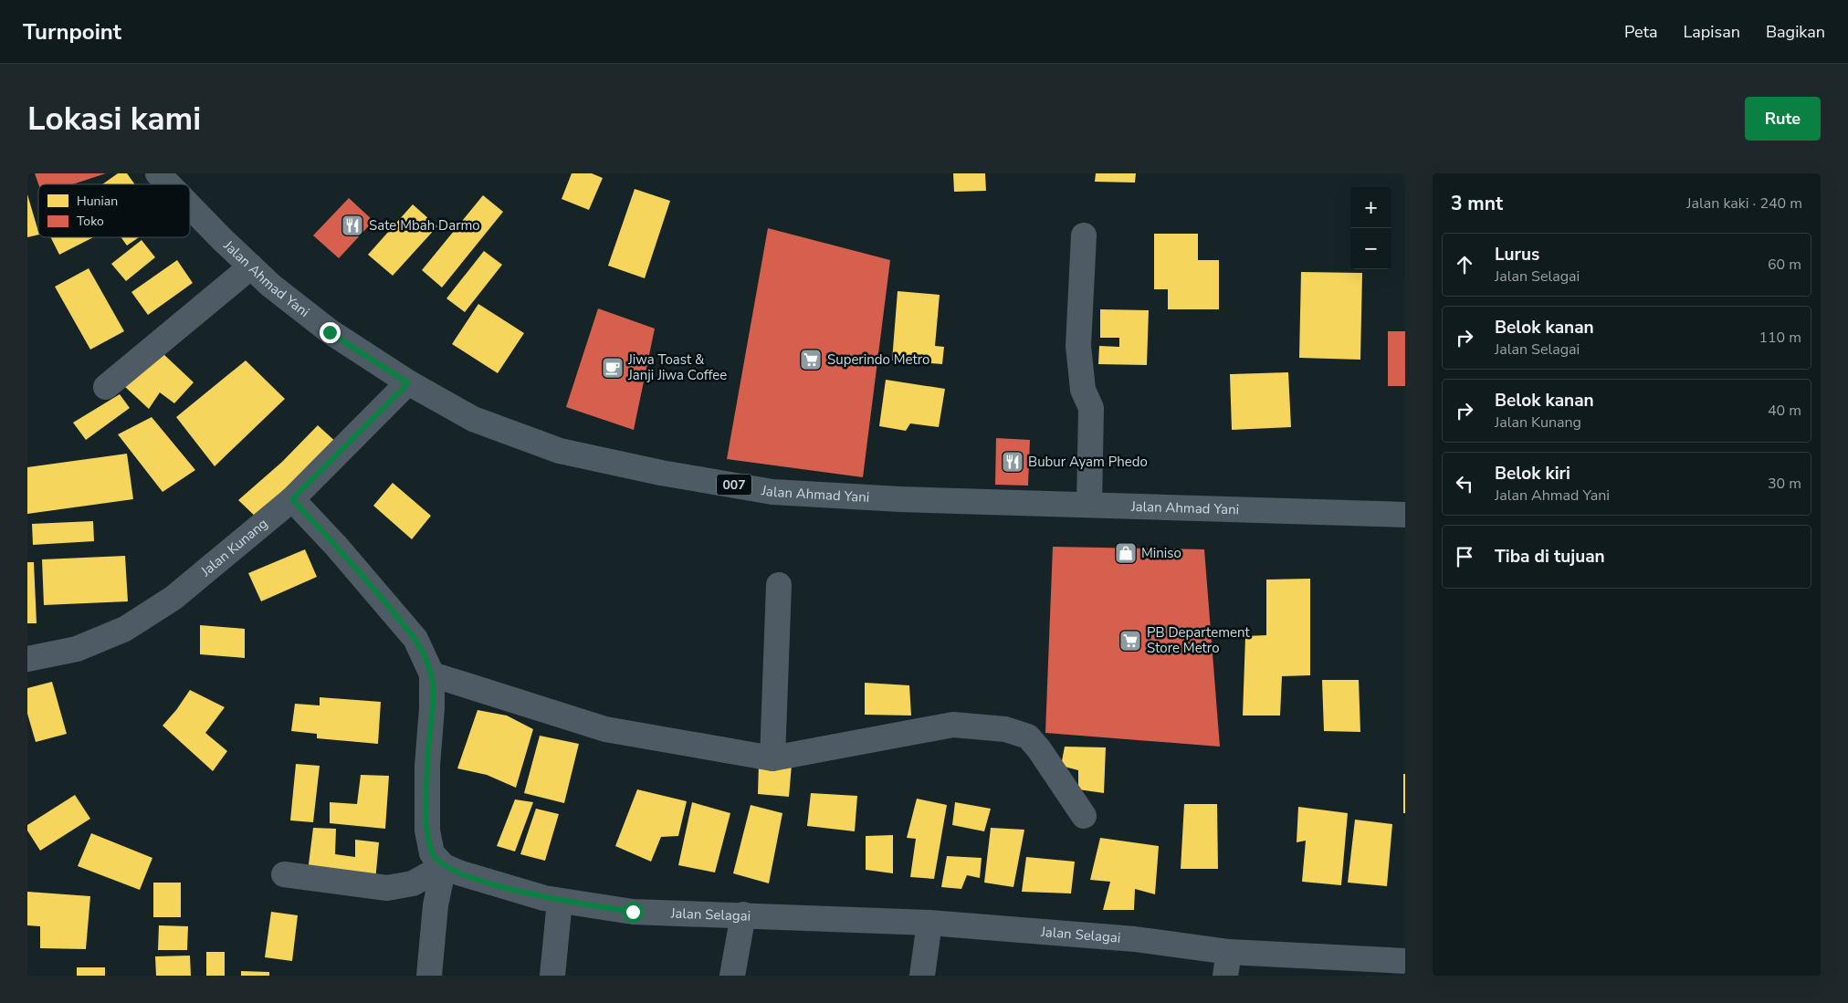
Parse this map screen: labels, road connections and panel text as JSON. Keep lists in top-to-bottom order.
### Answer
{
  "streets": {
    "main road": ["Jalan Ahmad Yani", "007"],
    "street": ["Jalan Kunang", "Jalan Selagai"]
  },
  "crossings": [
    ["Jalan Ahmad Yani", "Jalan Kunang"]
  ],
  "places": {
    "restaurant": ["Sate Mbah Darmo", "Bubur Ayam Phedo"],
    "supermarket": ["Superindo Metro", "PB Departement Store Metro"],
    "cafe": ["Jiwa Toast & Janji Jiwa Coffee"],
    "shop": ["Miniso"]
  },
  "legend": ["Hunian", "Toko"],
  "page": {
    "header": "Turnpoint",
    "nav": ["Peta", "Lapisan", "Bagikan"],
    "buttons": "Rute",
    "title": "Lokasi kami",
    "heading": ["3 mnt", "Jalan kaki · 240 m"],
    "map_buttons": ["+", "−"],
    "list": [
      ["Lurus", "Jalan Selagai", "60 m"],
      ["Belok kanan", "Jalan Selagai", "110 m"],
      ["Belok kanan", "Jalan Kunang", "40 m"],
      ["Belok kiri", "Jalan Ahmad Yani", "30 m"],
      "Tiba di tujuan"
    ]
  }
}
